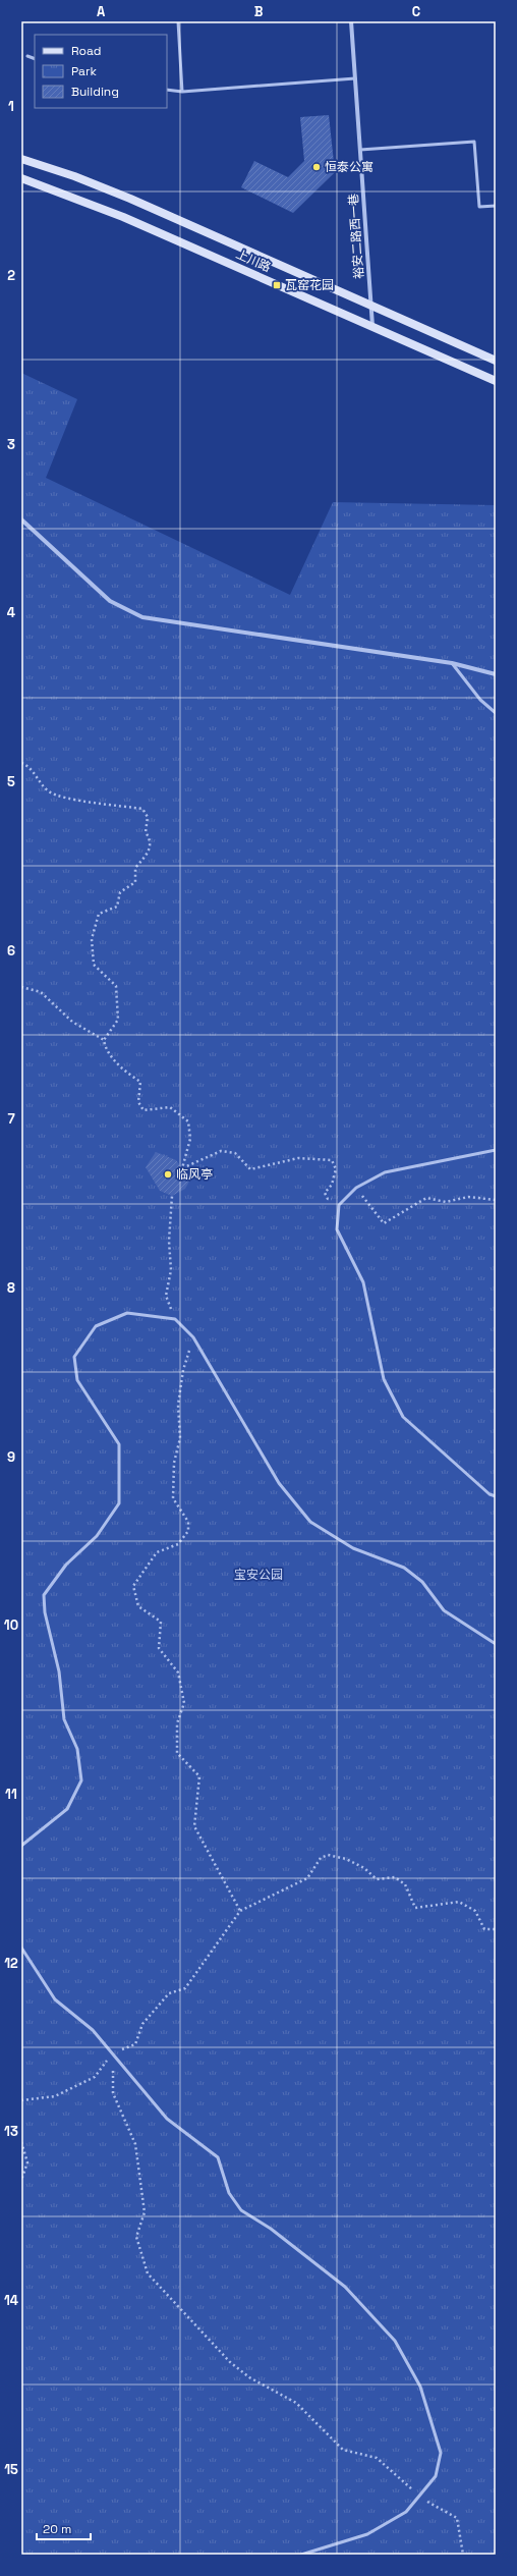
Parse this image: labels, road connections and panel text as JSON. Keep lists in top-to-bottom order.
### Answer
{
  "streets": {
    "main road": ["上川路"],
    "street": ["裕安二路西一巷"]
  },
  "crossings": [
    ["裕安二路西一巷", "上川路"]
  ],
  "parks": ["宝安公园"],
  "places": {
    "other": ["恒泰公寓", "临风亭"],
    "transit": ["瓦窑花园"]
  },
  "legend": ["Road", "Park", "Building"],
  "scale_bar": "20 m",
  "grid": {
    "columns": ["A", "B", "C"],
    "rows": [
      "1",
      "2",
      "3",
      "4",
      "5",
      "6",
      "7",
      "8",
      "9",
      "10",
      "11",
      "12",
      "13",
      "14",
      "15"
    ]
  }
}
